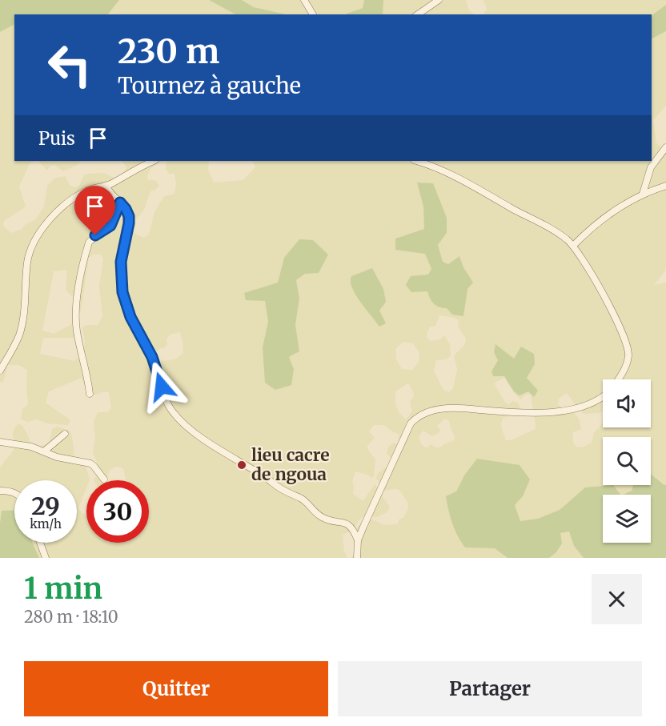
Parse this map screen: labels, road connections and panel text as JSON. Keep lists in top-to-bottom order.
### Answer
{
  "places": ["lieu cacre de ngoua"],
  "page": {
    "turn": ["230 m", "Tournez à gauche"],
    "then": "Puis",
    "speed": "29 km/h",
    "limit": "30",
    "heading": ["1 min", "280 m · 18:10"],
    "buttons": ["Quitter", "Partager"]
  }
}
